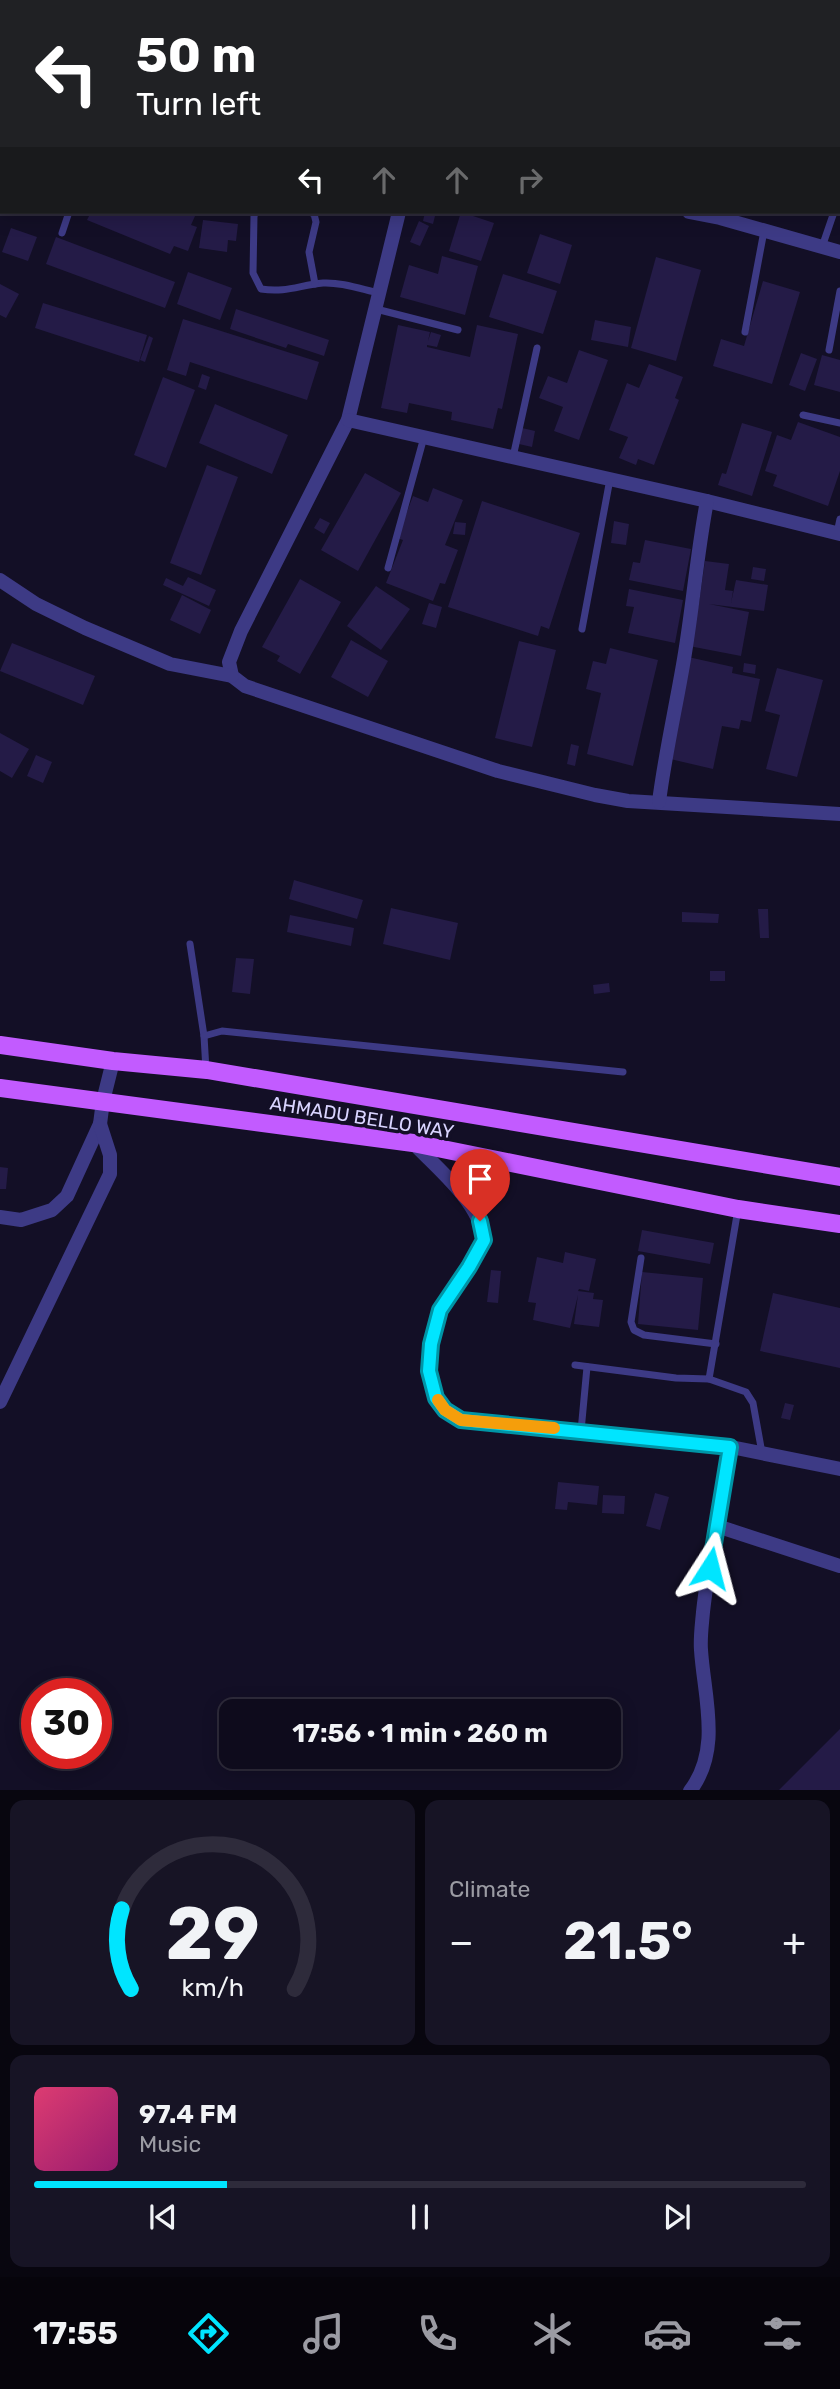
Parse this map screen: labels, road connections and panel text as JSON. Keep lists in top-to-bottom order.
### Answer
{
  "streets": {
    "main road": ["AHMADU BELLO WAY"]
  },
  "page": {
    "turn": ["50 m", "Turn left"],
    "limit": "30",
    "trip": "17:56 · 1 min · 260 m",
    "tile": "Climate",
    "heat": ["−", "21.5°", "+"],
    "song": ["97.4 FM", "Music"],
    "tabs": "17:55",
    "gauge": ["29", "km/h"]
  }
}
